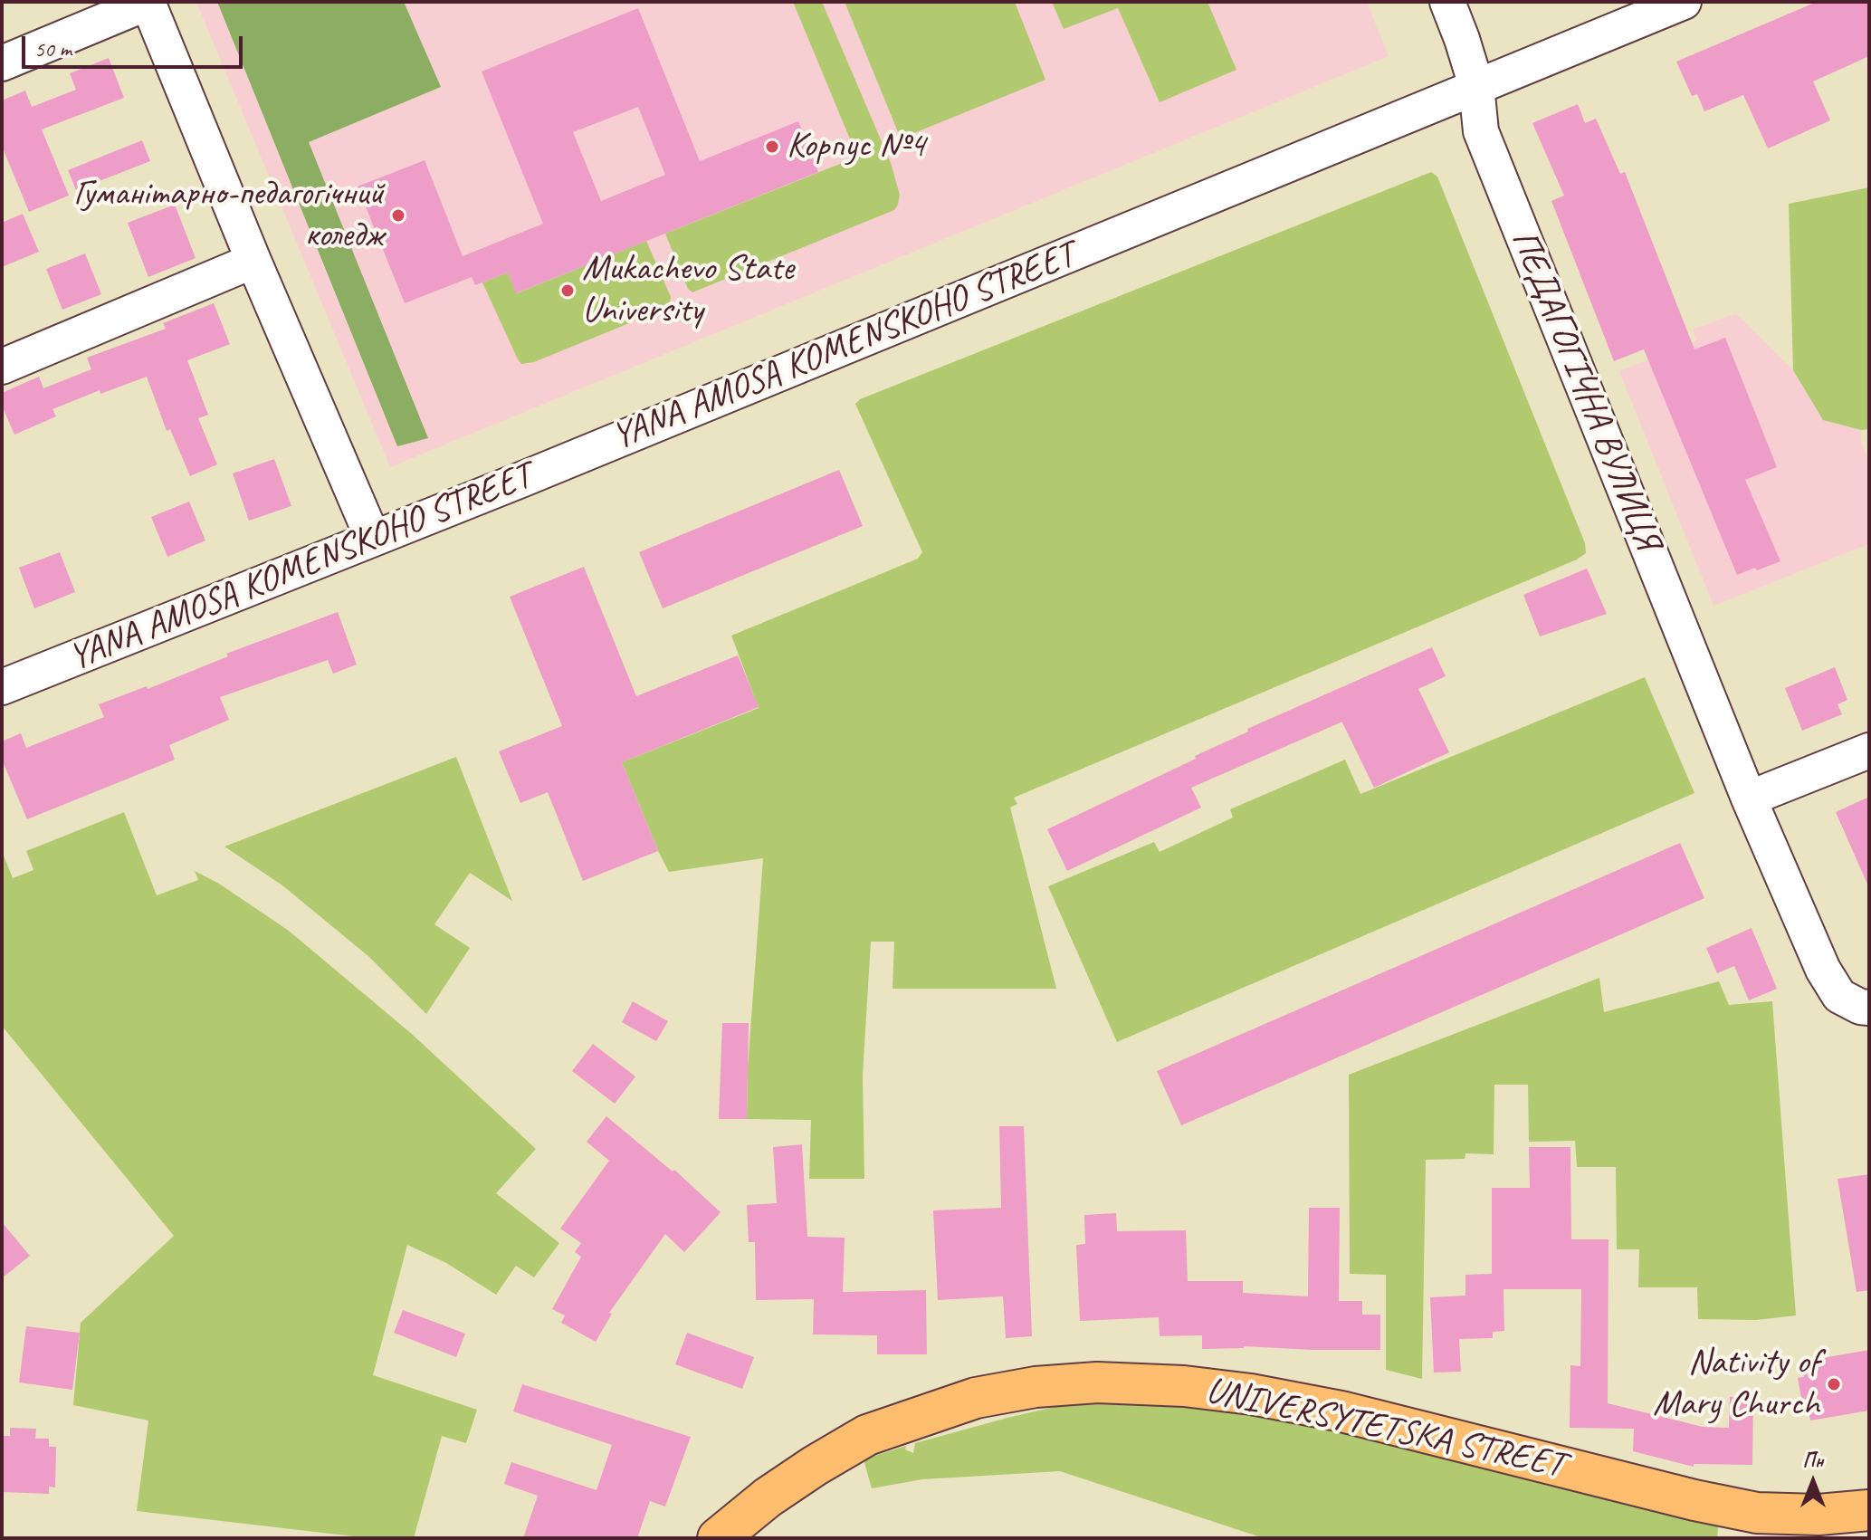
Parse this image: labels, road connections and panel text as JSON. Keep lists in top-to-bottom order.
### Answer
{
  "streets": {
    "main road": ["UNIVERSYTETSKA STREET"],
    "street": ["YANA AMOSA KOMENSKOHO STREET", "ПЕДАГОГІЧНА ВУЛИЦЯ"]
  },
  "crossings": [
    ["YANA AMOSA KOMENSKOHO STREET", "ПЕДАГОГІЧНА ВУЛИЦЯ"]
  ],
  "places": [
    "Корпус №4",
    "Гуманітарно-педагогічний коледж",
    "Mukachevo State University",
    "Nativity of Mary Church"
  ],
  "scale_bar": "50 m",
  "north": "top"
}
